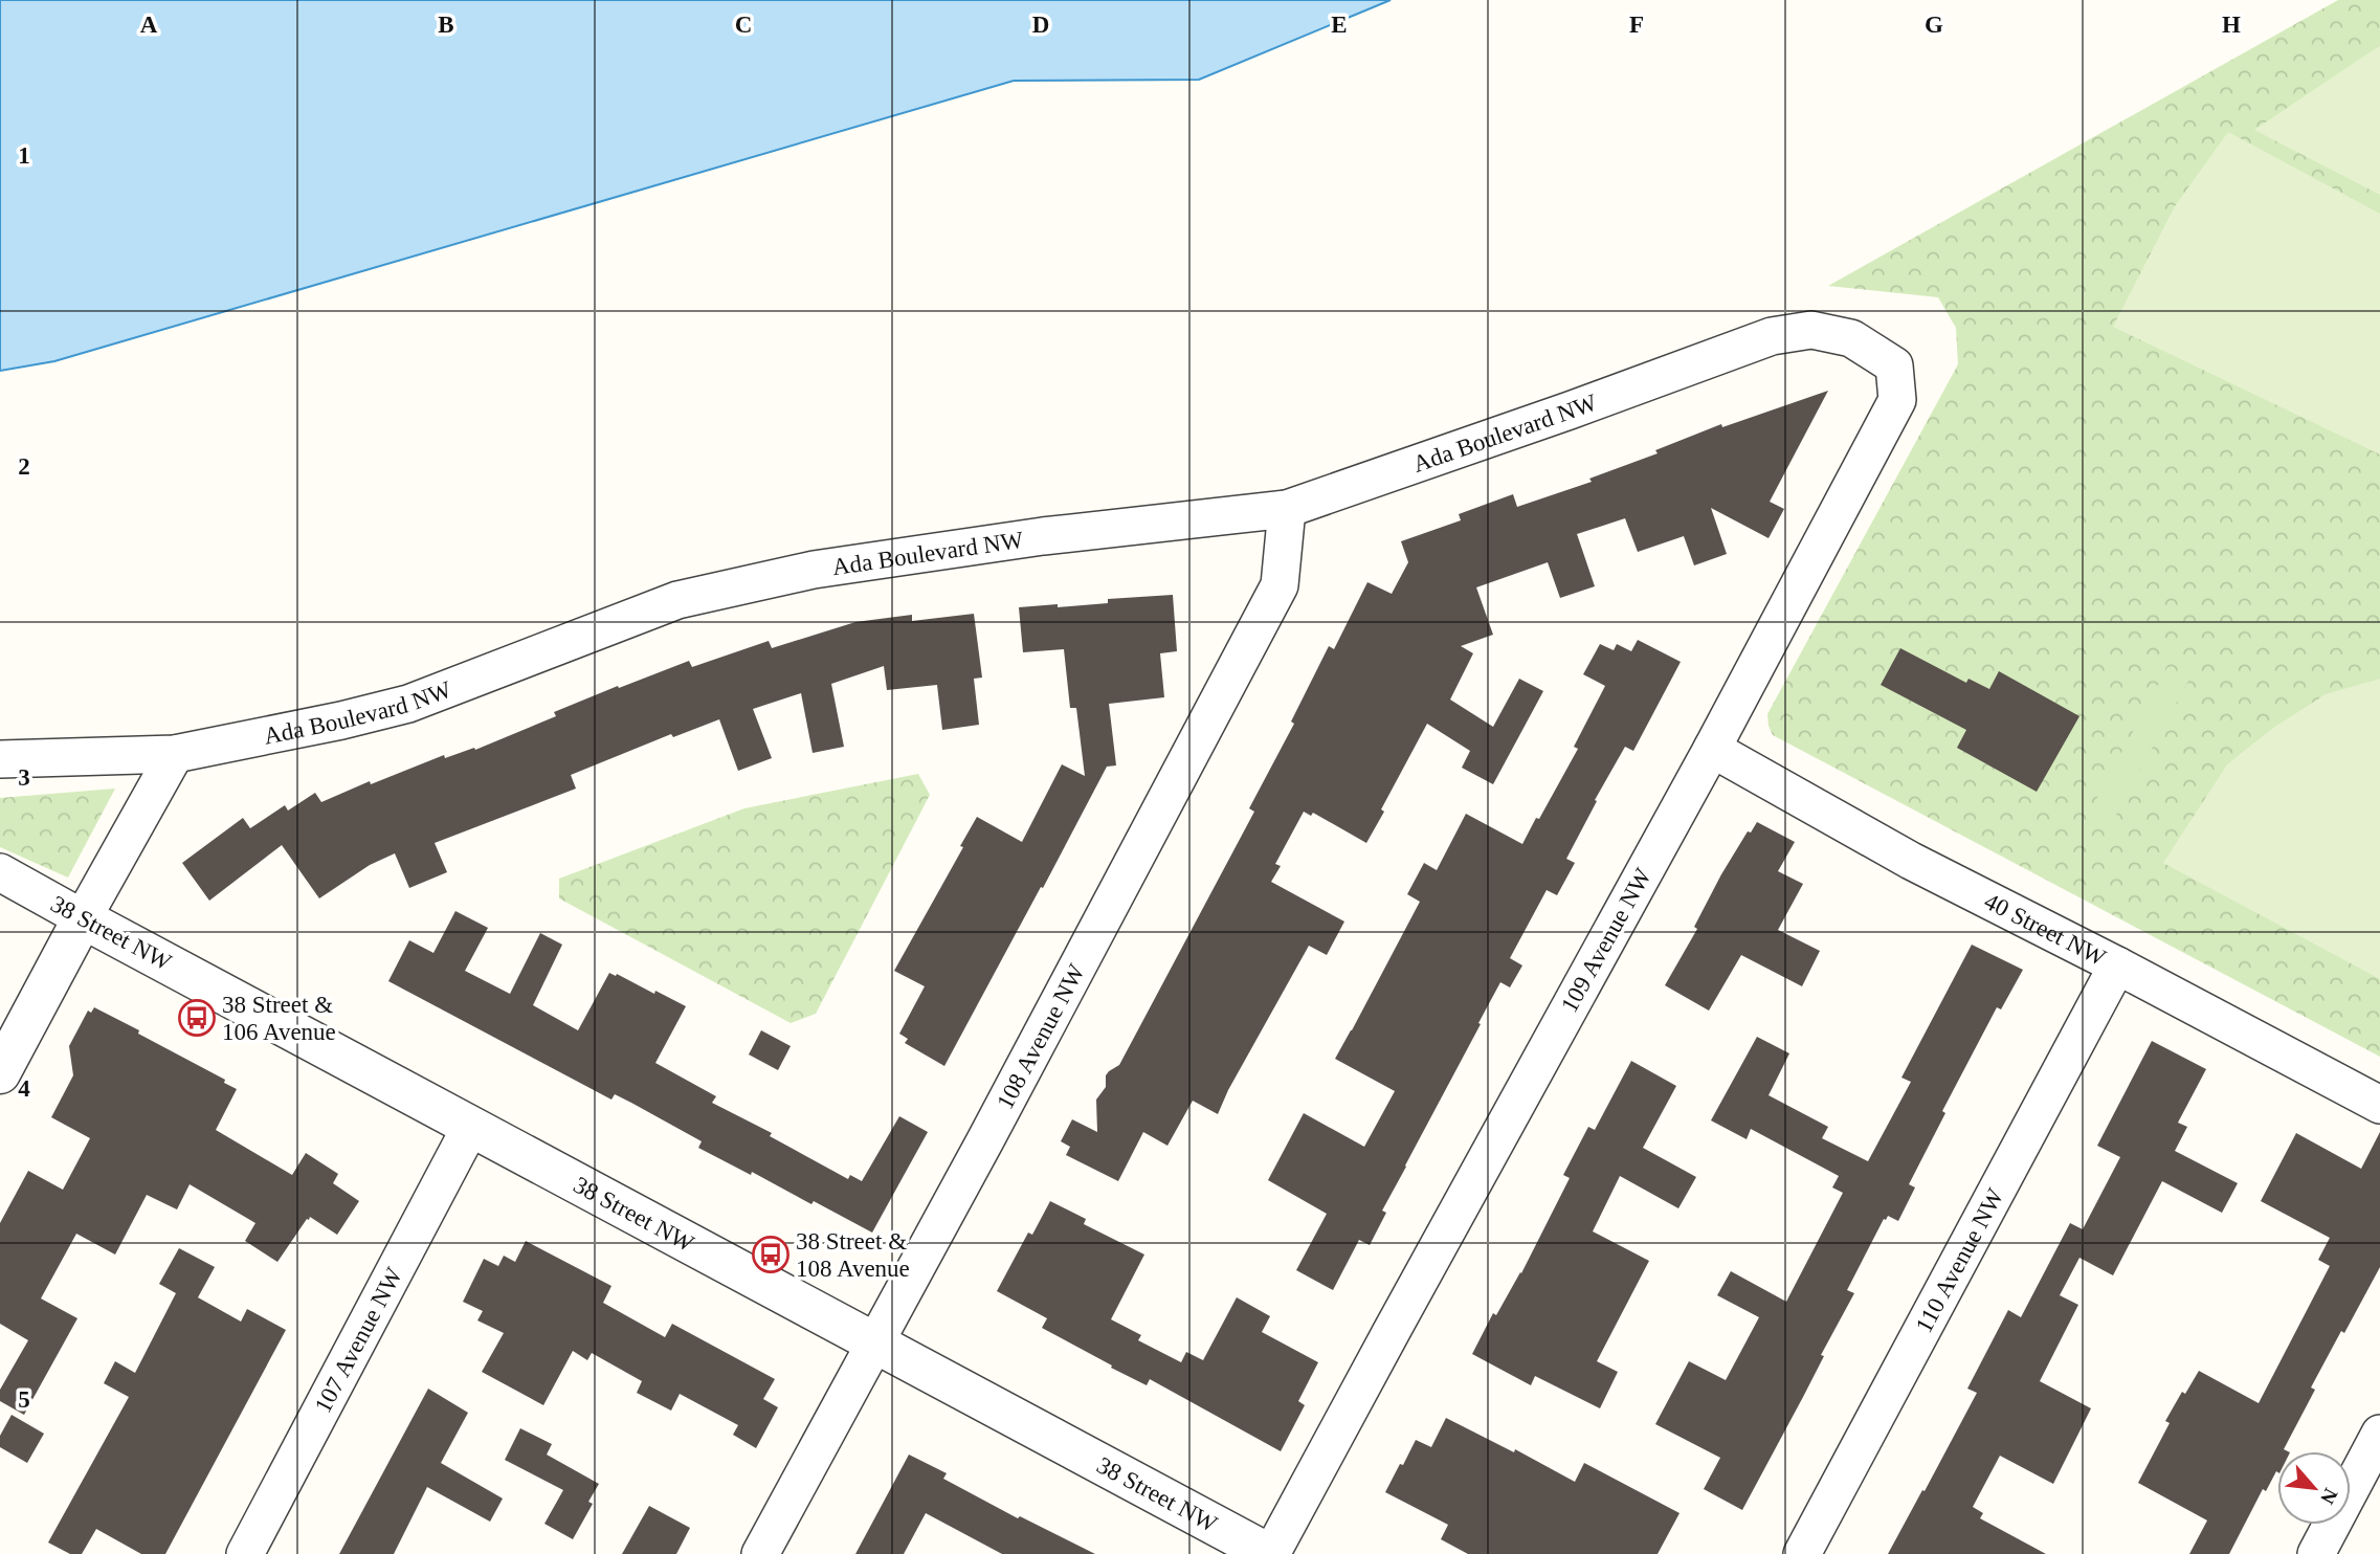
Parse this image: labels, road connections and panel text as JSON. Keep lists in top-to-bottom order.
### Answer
{
  "streets": {
    "street": [
      "Ada Boulevard NW",
      "40 Street NW",
      "38 Street NW",
      "109 Avenue NW",
      "108 Avenue NW",
      "110 Avenue NW",
      "107 Avenue NW"
    ]
  },
  "crossings": [
    ["Ada Boulevard NW", "109 Avenue NW"],
    ["Ada Boulevard NW", "108 Avenue NW"],
    ["40 Street NW", "109 Avenue NW"],
    ["40 Street NW", "110 Avenue NW"],
    ["38 Street NW", "109 Avenue NW"],
    ["38 Street NW", "108 Avenue NW"],
    ["38 Street NW", "107 Avenue NW"]
  ],
  "places": {
    "bus stop": ["38 Street & 106 Avenue", "38 Street & 108 Avenue"]
  },
  "north": "bottom right",
  "grid": {
    "columns": [
      "A",
      "B",
      "C",
      "D",
      "E",
      "F",
      "G",
      "H"
    ],
    "rows": [
      "1",
      "2",
      "3",
      "4",
      "5"
    ]
  }
}
